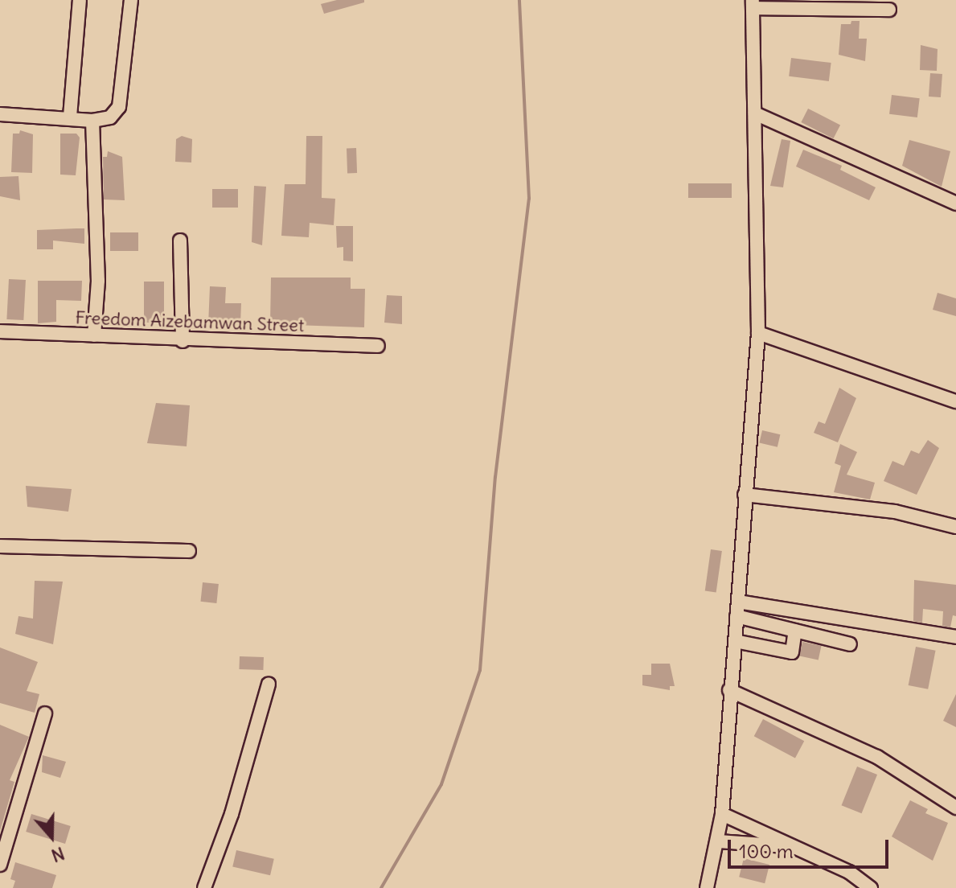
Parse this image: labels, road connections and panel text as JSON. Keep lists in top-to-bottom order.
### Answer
{
  "streets": {
    "street": ["Freedom Aizebamwan Street"]
  },
  "scale_bar": "100 m",
  "north": "bottom"
}
